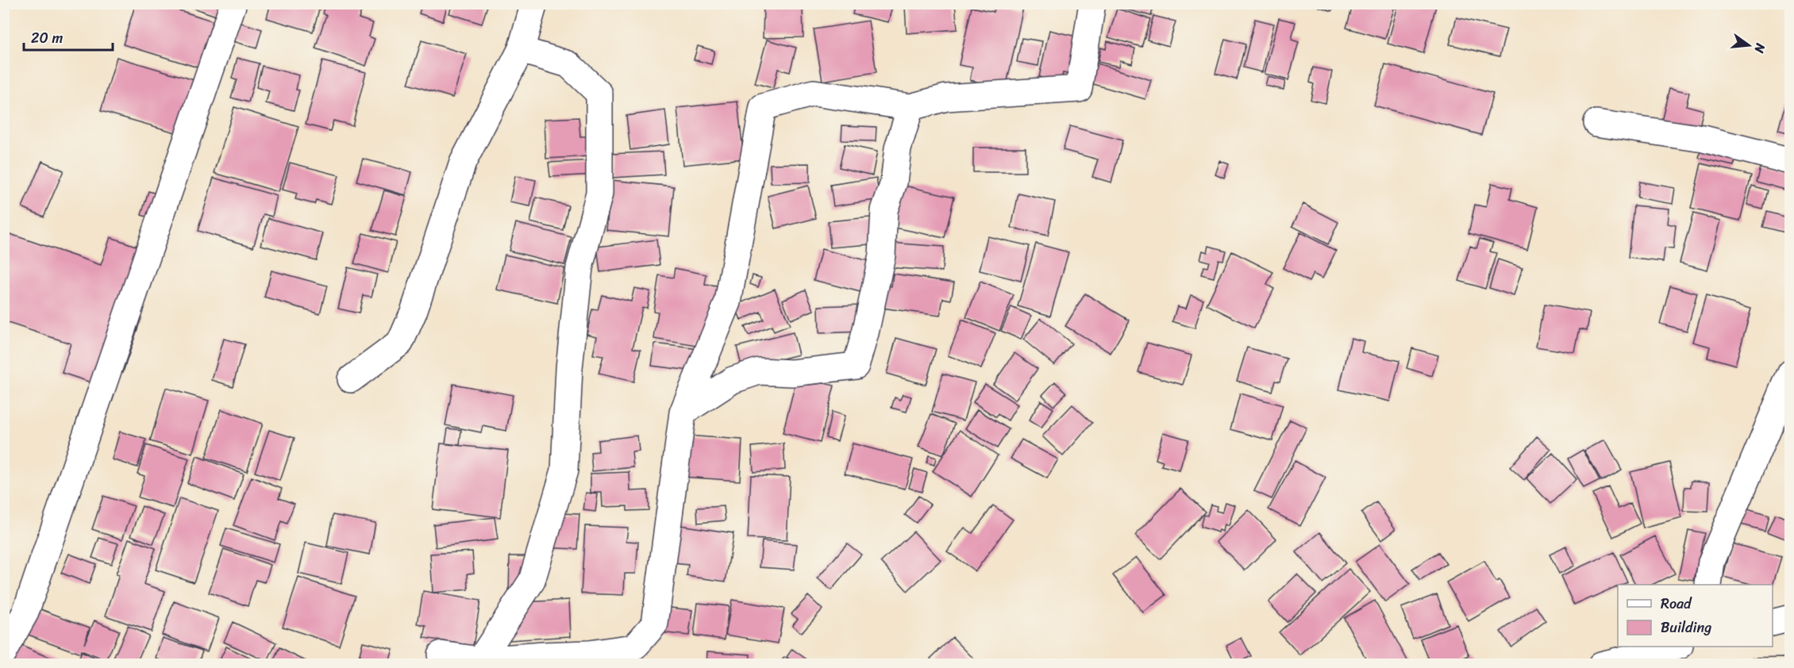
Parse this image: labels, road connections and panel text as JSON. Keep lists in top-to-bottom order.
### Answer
{
  "legend": ["Road", "Building"],
  "scale_bar": "20 m",
  "north": "right"
}
